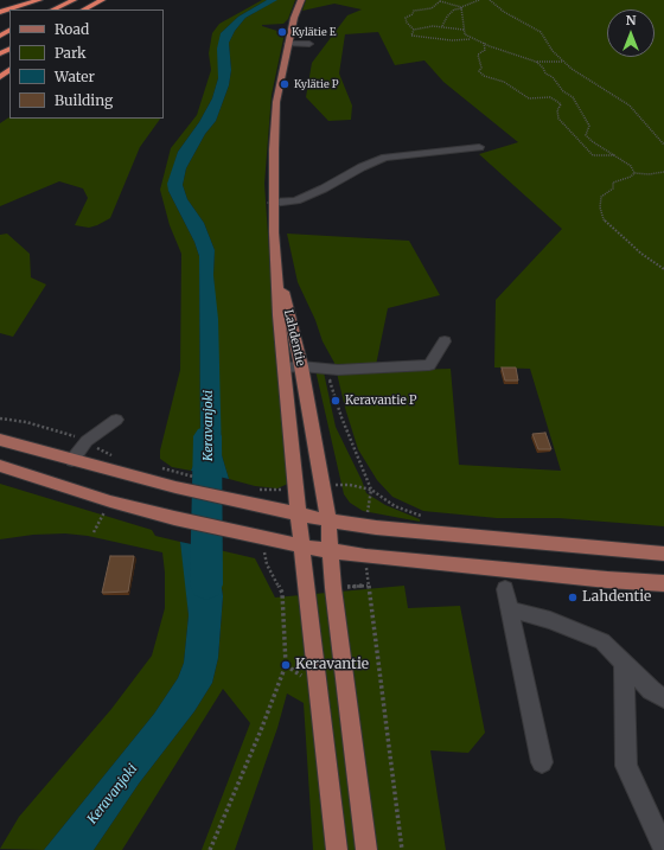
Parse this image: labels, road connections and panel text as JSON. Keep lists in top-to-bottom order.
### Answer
{
  "streets": {
    "main road": ["Lahdentie"]
  },
  "water": ["Keravanjoki"],
  "places": [
    "Kylätie E",
    "Kylätie P",
    "Keravantie P",
    "Lahdentie",
    "Keravantie"
  ],
  "legend": [
    "Road",
    "Park",
    "Water",
    "Building"
  ],
  "north": "top"
}
